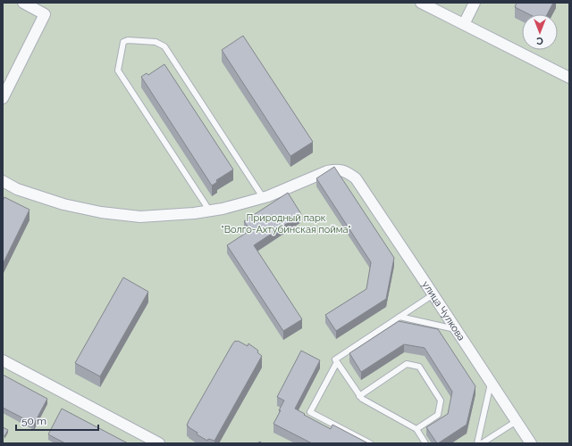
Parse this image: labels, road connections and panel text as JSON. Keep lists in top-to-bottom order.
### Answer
{
  "streets": {
    "street": ["улица Чулкова"]
  },
  "parks": ["Природный парк \"Волго-Ахтубинская пойма\""],
  "scale_bar": "50 m",
  "north": "bottom"
}
